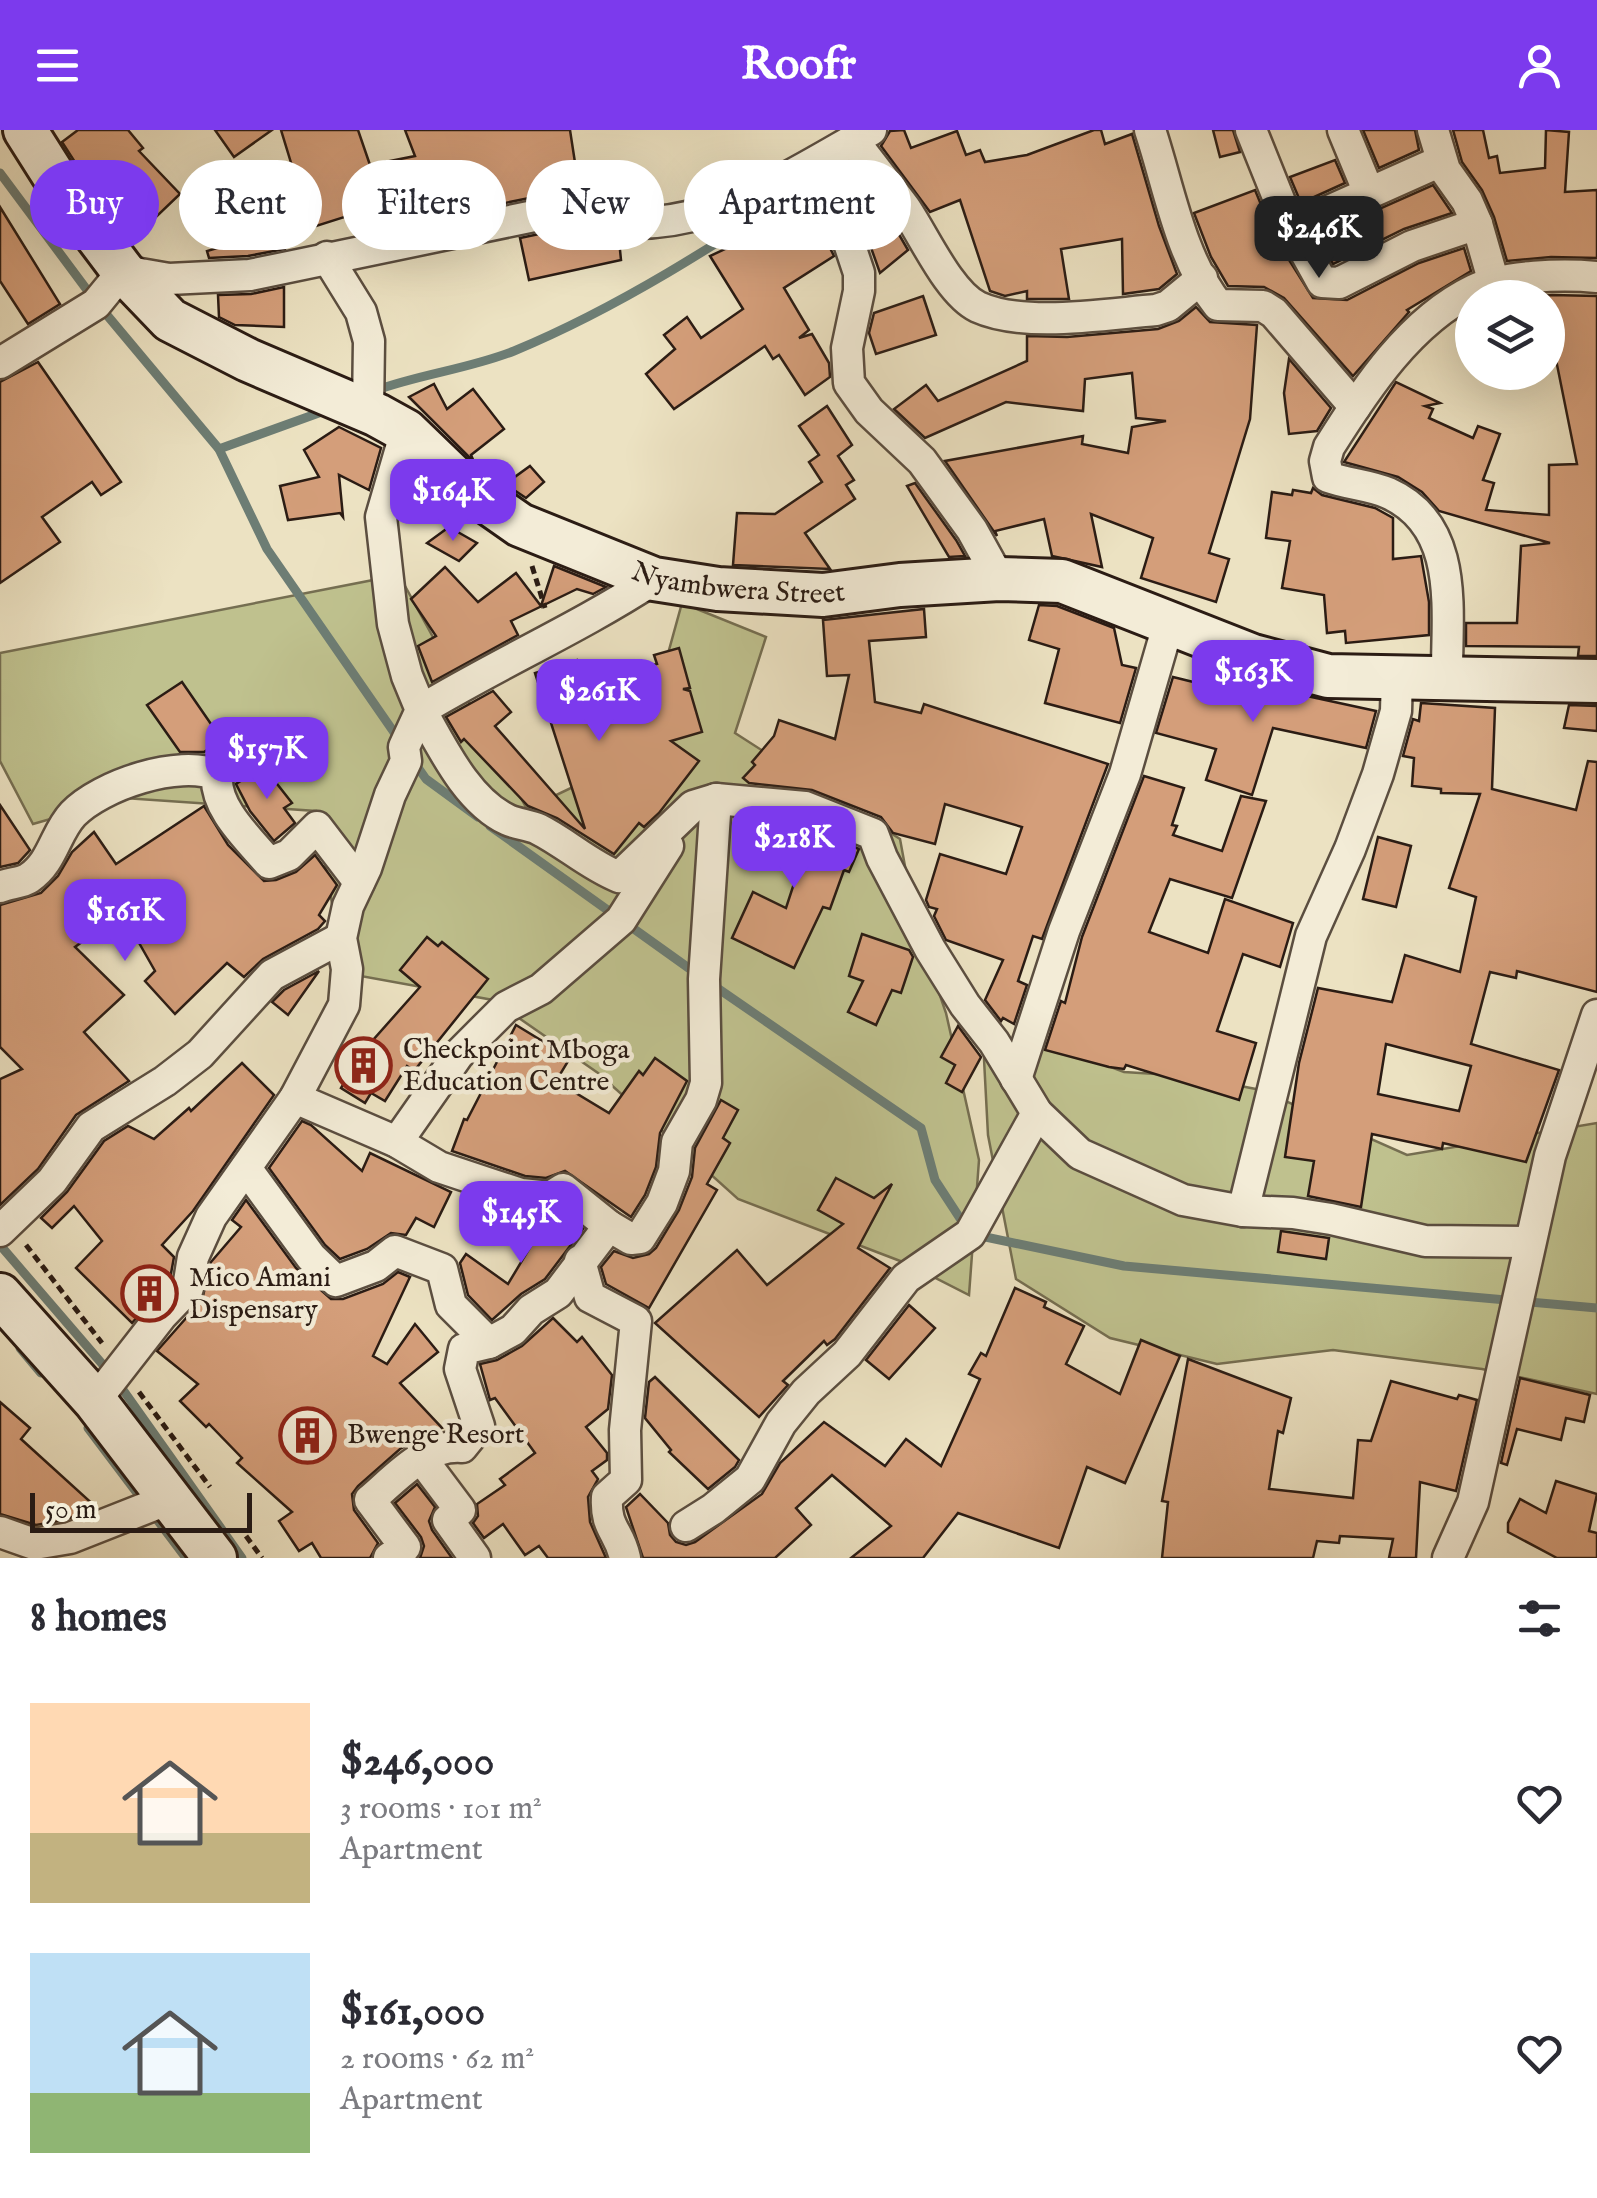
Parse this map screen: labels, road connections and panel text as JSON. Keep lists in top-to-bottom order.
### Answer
{
  "streets": {
    "street": ["Nyambwera Street"]
  },
  "places": {
    "building": ["Checkpoint Mboga Education Centre", "Mico Amani Dispensary", "Bwenge Resort"]
  },
  "scale_bar": "50 m",
  "page": {
    "header": "Roofr",
    "chip": [
      "Buy",
      "Rent",
      "Filters",
      "New",
      "Apartment"
    ],
    "price": [
      "$246K",
      "$164K",
      "$163K",
      "$261K",
      "$157K",
      "$218K",
      "$161K",
      "$145K"
    ],
    "scale": "50 m",
    "heading": "8 homes",
    "list": [
      {
        "name": "$246,000",
        "note": "3 rooms · 101 m² · Apartment"
      },
      {
        "name": "$161,000",
        "note": "2 rooms · 62 m² · Apartment"
      }
    ]
  }
}
